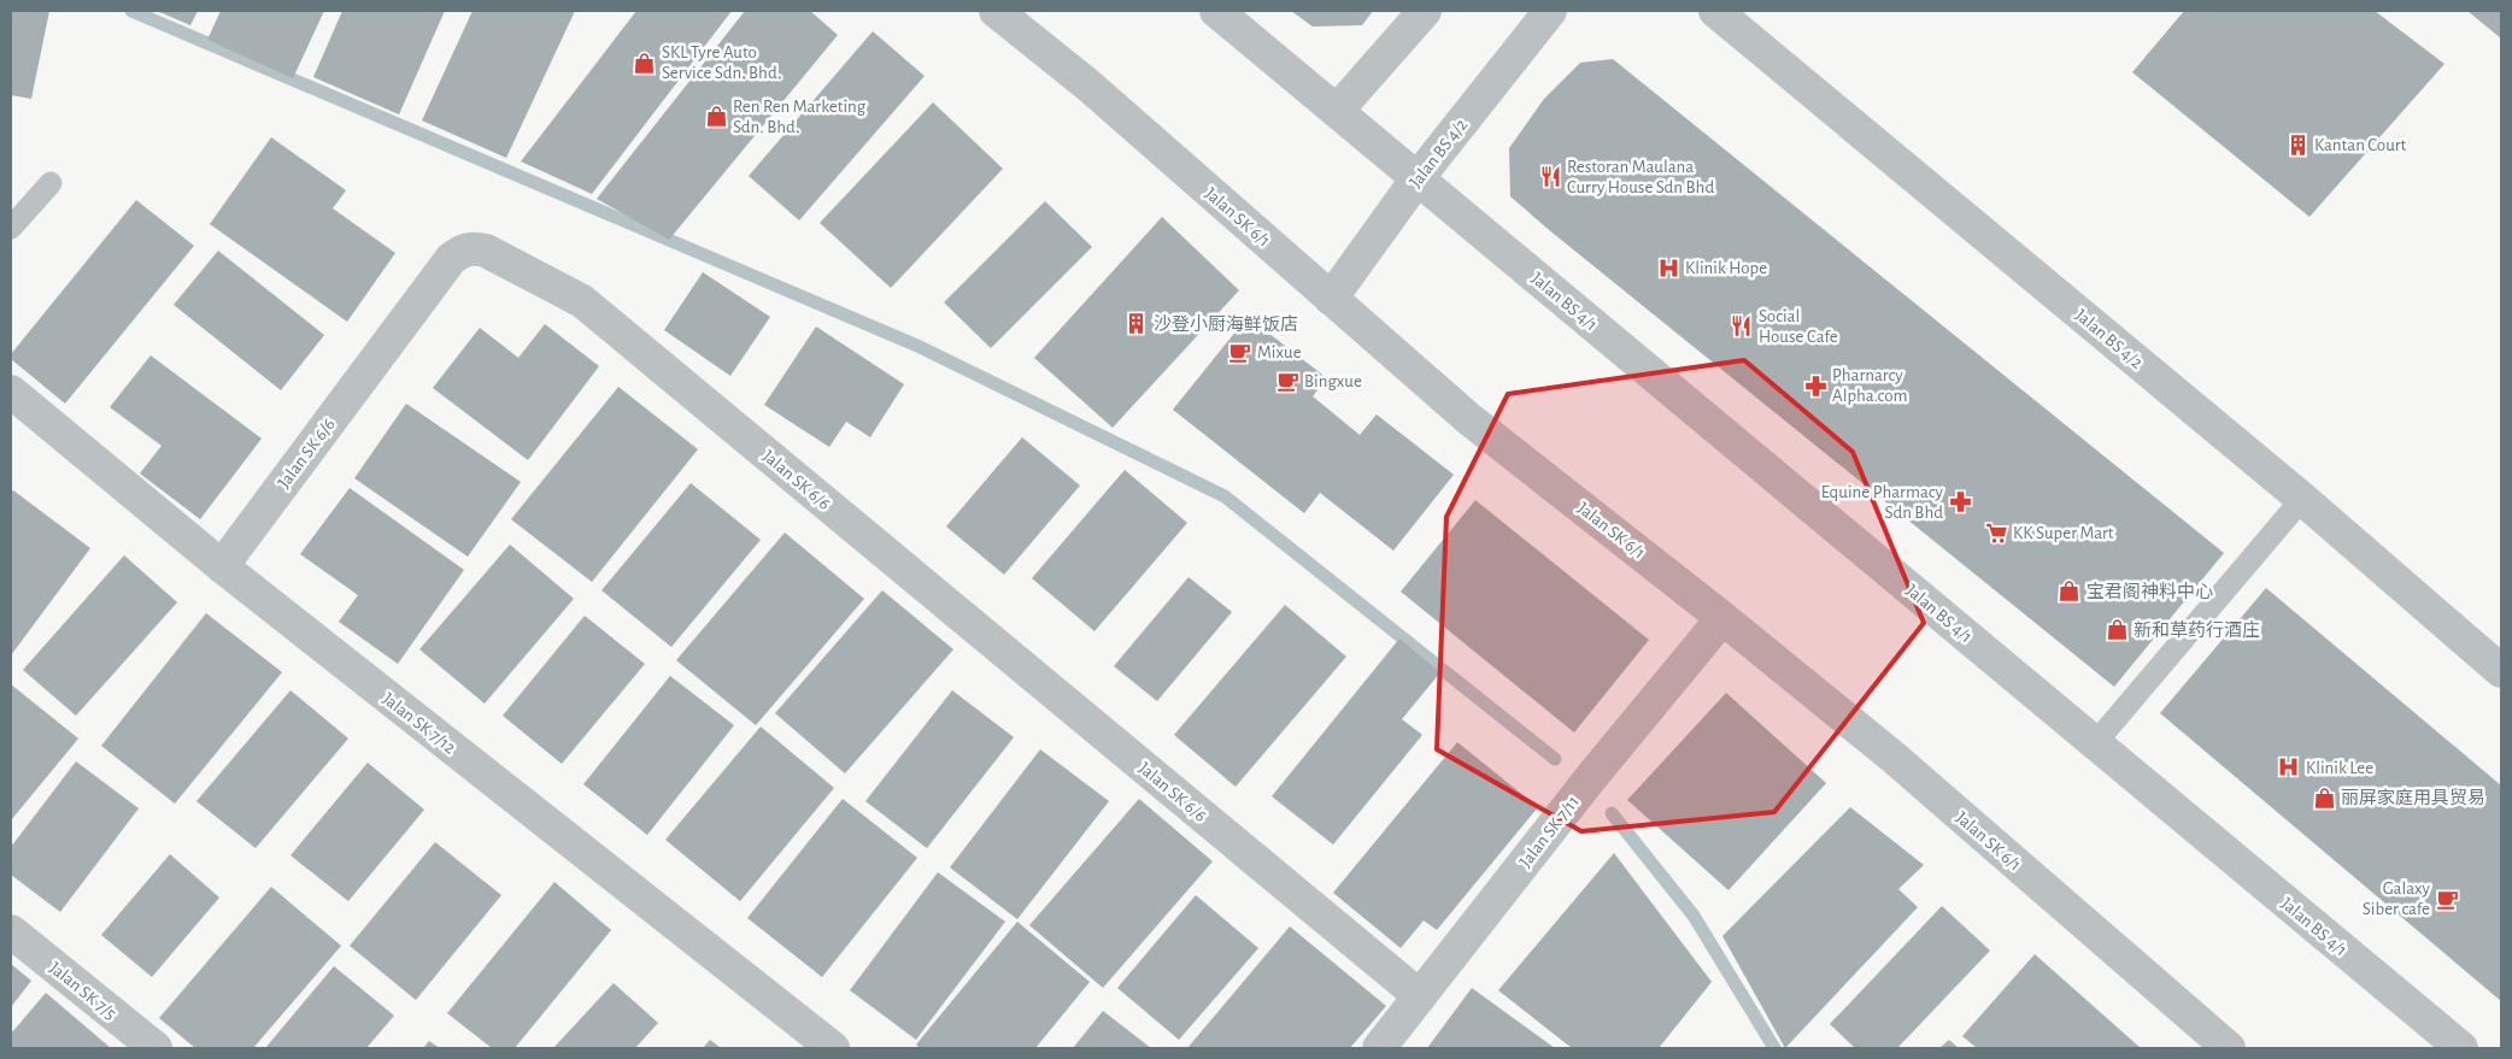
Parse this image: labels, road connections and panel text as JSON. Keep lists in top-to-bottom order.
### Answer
{
  "streets": {
    "street": [
      "Jalan BS 4/2",
      "Jalan SK 6/1",
      "Jalan BS 4/1",
      "Jalan SK 6/6",
      "Jalan SK 7/12",
      "Jalan SK 7/11",
      "Jalan SK 7/5"
    ]
  },
  "crossings": [
    ["Jalan BS 4/2", "Jalan SK 6/1"],
    ["Jalan BS 4/2", "Jalan BS 4/1"],
    ["Jalan SK 6/1", "Jalan SK 7/11"],
    ["Jalan SK 6/6", "Jalan SK 7/12"],
    ["Jalan SK 6/6", "Jalan SK 7/11"]
  ],
  "places": {
    "shop": [
      "SKL Tyre Auto Service Sdn. Bhd.",
      "Ren Ren Marketing Sdn. Bhd.",
      "宝君阁神料中心",
      "新和草药行酒庄",
      "丽屏家庭用具贸易"
    ],
    "building": ["Kantan Court", "沙登小厨海鲜饭店"],
    "restaurant": ["Restoran Maulana Curry House Sdn Bhd", "Social House Cafe"],
    "hospital": ["Klinik Hope", "Klinik Lee"],
    "cafe": ["Mixue", "Bingxue", "Galaxy Siber cafe"],
    "pharmacy": ["Pharnarcy Alpha.com", "Equine Pharmacy Sdn Bhd"],
    "supermarket": ["KK Super Mart"]
  }
}
